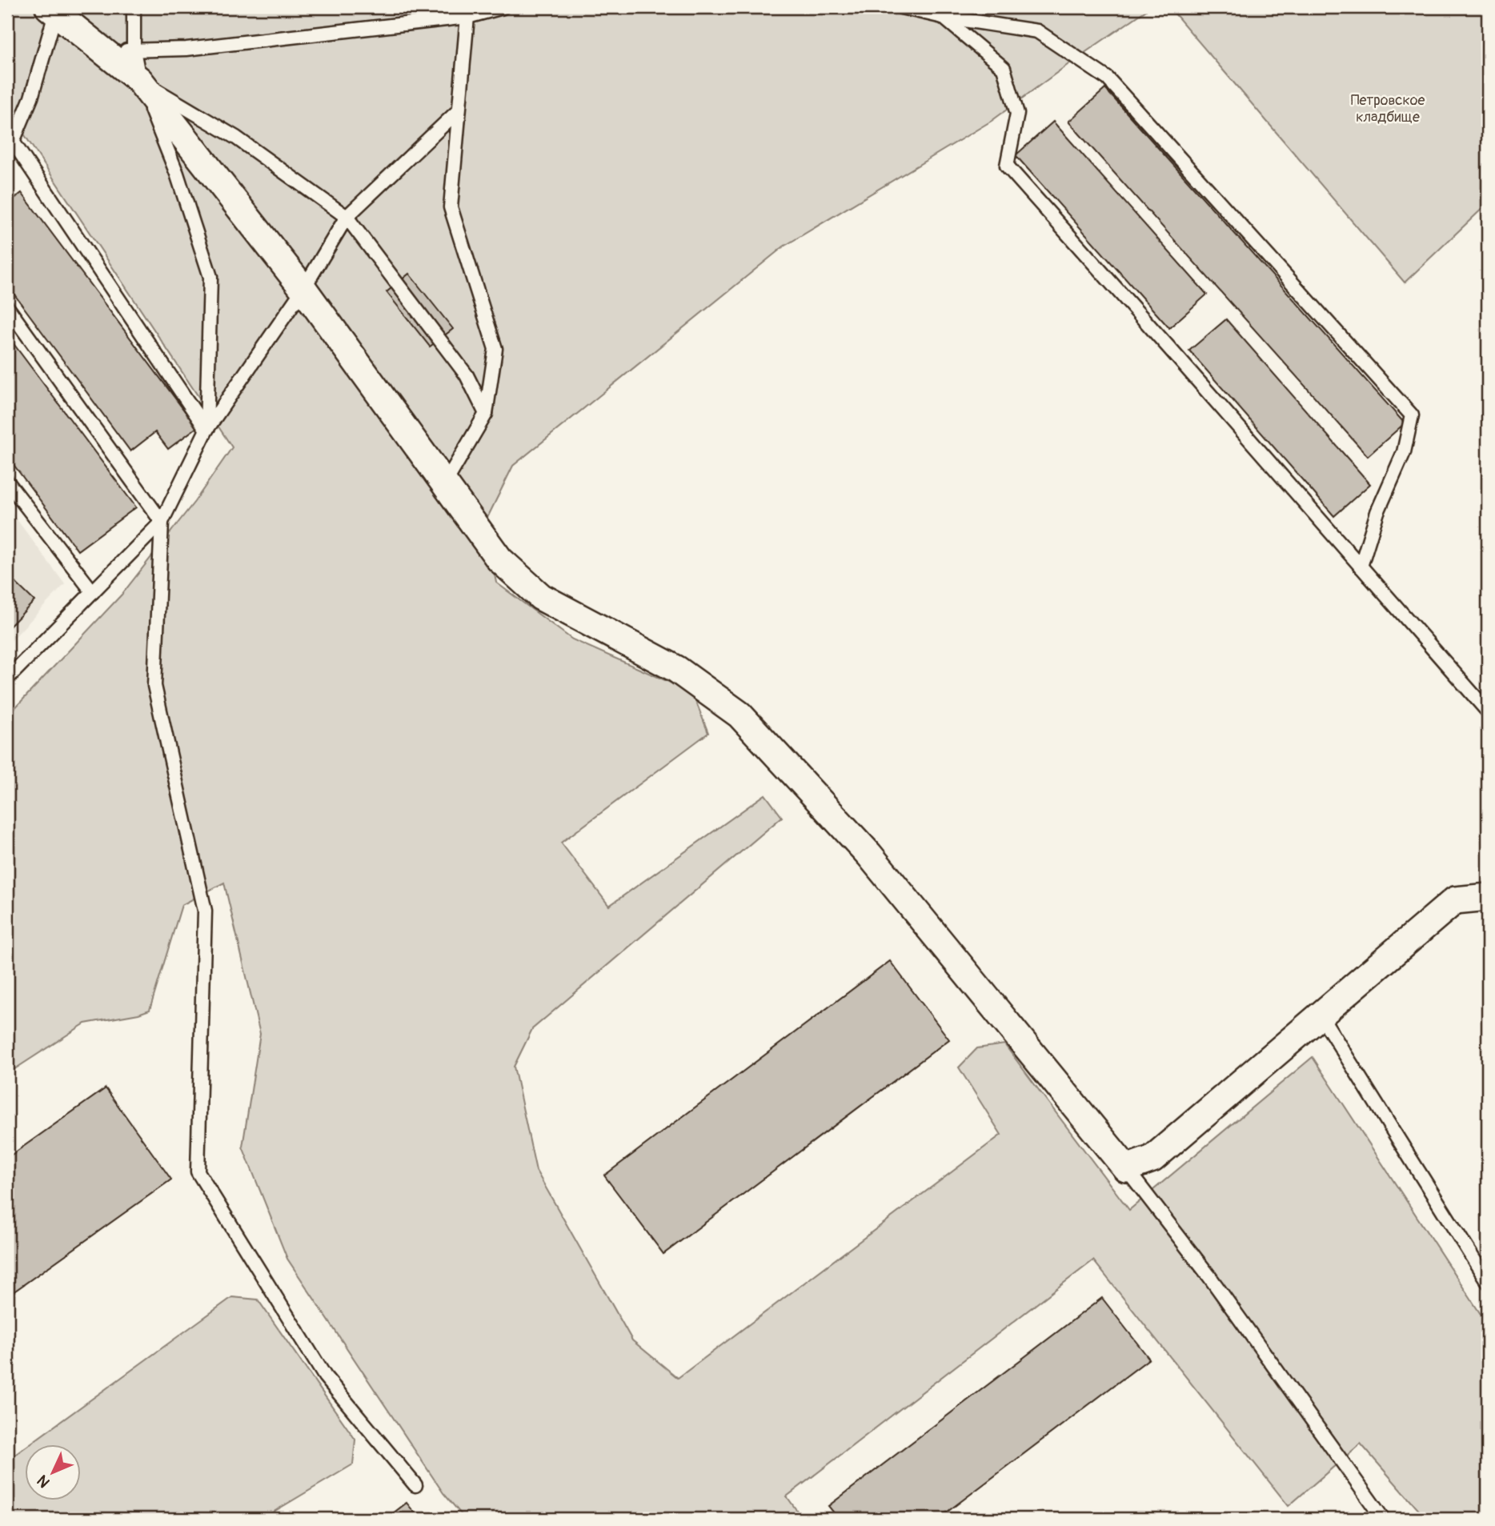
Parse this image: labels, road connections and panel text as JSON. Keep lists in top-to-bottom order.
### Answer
{
  "parks": ["Петровское кладбище"],
  "north": "bottom left"
}
